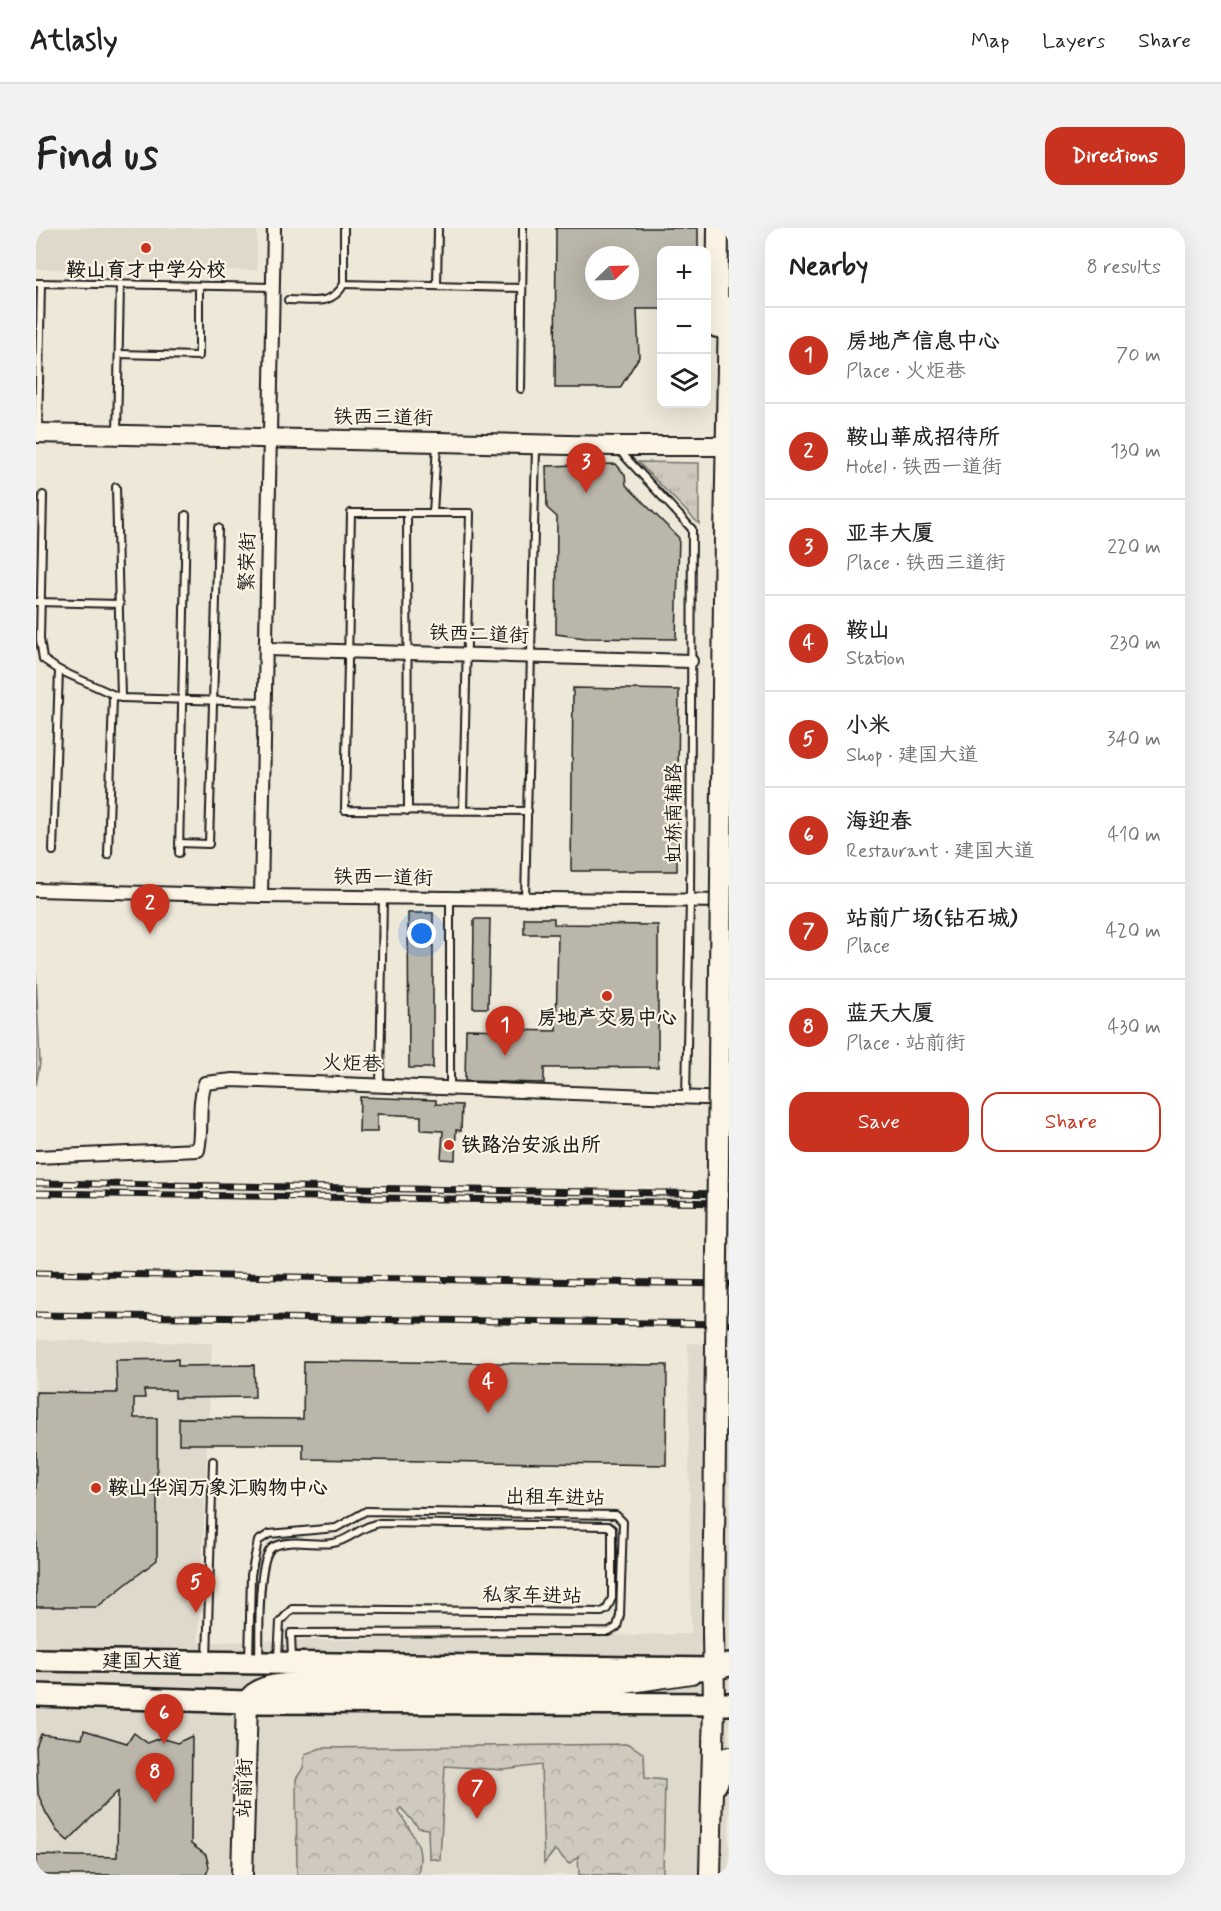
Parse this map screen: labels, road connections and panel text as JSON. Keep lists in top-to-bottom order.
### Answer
{
  "streets": {
    "highway": ["建国大道"],
    "main road": ["铁西三道街", "站前街"],
    "street": [
      "繁荣街",
      "铁西二道街",
      "铁西一道街",
      "火炬巷"
    ],
    "lane": ["虹桥南辅路", "出租车进站", "私家车进站"]
  },
  "crossings": [
    ["铁西三道街", "繁荣街"],
    ["铁西三道街", "虹桥南辅路"],
    ["繁荣街", "铁西二道街"],
    ["繁荣街", "铁西一道街"],
    ["铁西二道街", "虹桥南辅路"],
    ["虹桥南辅路", "铁西一道街"],
    ["虹桥南辅路", "火炬巷"],
    ["出租车进站", "私家车进站"],
    ["出租车进站", "建国大道"],
    ["私家车进站", "建国大道"],
    ["建国大道", "站前街"]
  ],
  "places": [
    "鞍山育才中学分校",
    "房地产交易中心",
    "铁路治安派出所",
    "鞍山华润万象汇购物中心"
  ],
  "north": "top right",
  "page": {
    "header": "Atlasly",
    "nav": ["Map", "Layers", "Share"],
    "buttons": [
      "Directions",
      ["Save", "Share"]
    ],
    "title": "Find us",
    "heading": ["Nearby", "8 results"],
    "map_buttons": ["+", "−"],
    "list": [
      {
        "mark": "1",
        "name": "房地产信息中心",
        "note": "Place · 火炬巷",
        "value": "70 m"
      },
      {
        "mark": "2",
        "name": "鞍山華成招待所",
        "note": "Hotel · 铁西一道街",
        "value": "130 m"
      },
      {
        "mark": "3",
        "name": "亚丰大厦",
        "note": "Place · 铁西三道街",
        "value": "220 m"
      },
      {
        "mark": "4",
        "name": "鞍山",
        "note": "Station",
        "value": "230 m"
      },
      {
        "mark": "5",
        "name": "小米",
        "note": "Shop · 建国大道",
        "value": "340 m"
      },
      {
        "mark": "6",
        "name": "海迎春",
        "note": "Restaurant · 建国大道",
        "value": "410 m"
      },
      {
        "mark": "7",
        "name": "站前广场(钻石城)",
        "note": "Place",
        "value": "420 m"
      },
      {
        "mark": "8",
        "name": "蓝天大厦",
        "note": "Place · 站前街",
        "value": "430 m"
      }
    ],
    "pins": [
      "3",
      "2",
      "1",
      "4",
      "5",
      "6",
      "8",
      "7"
    ]
  }
}
